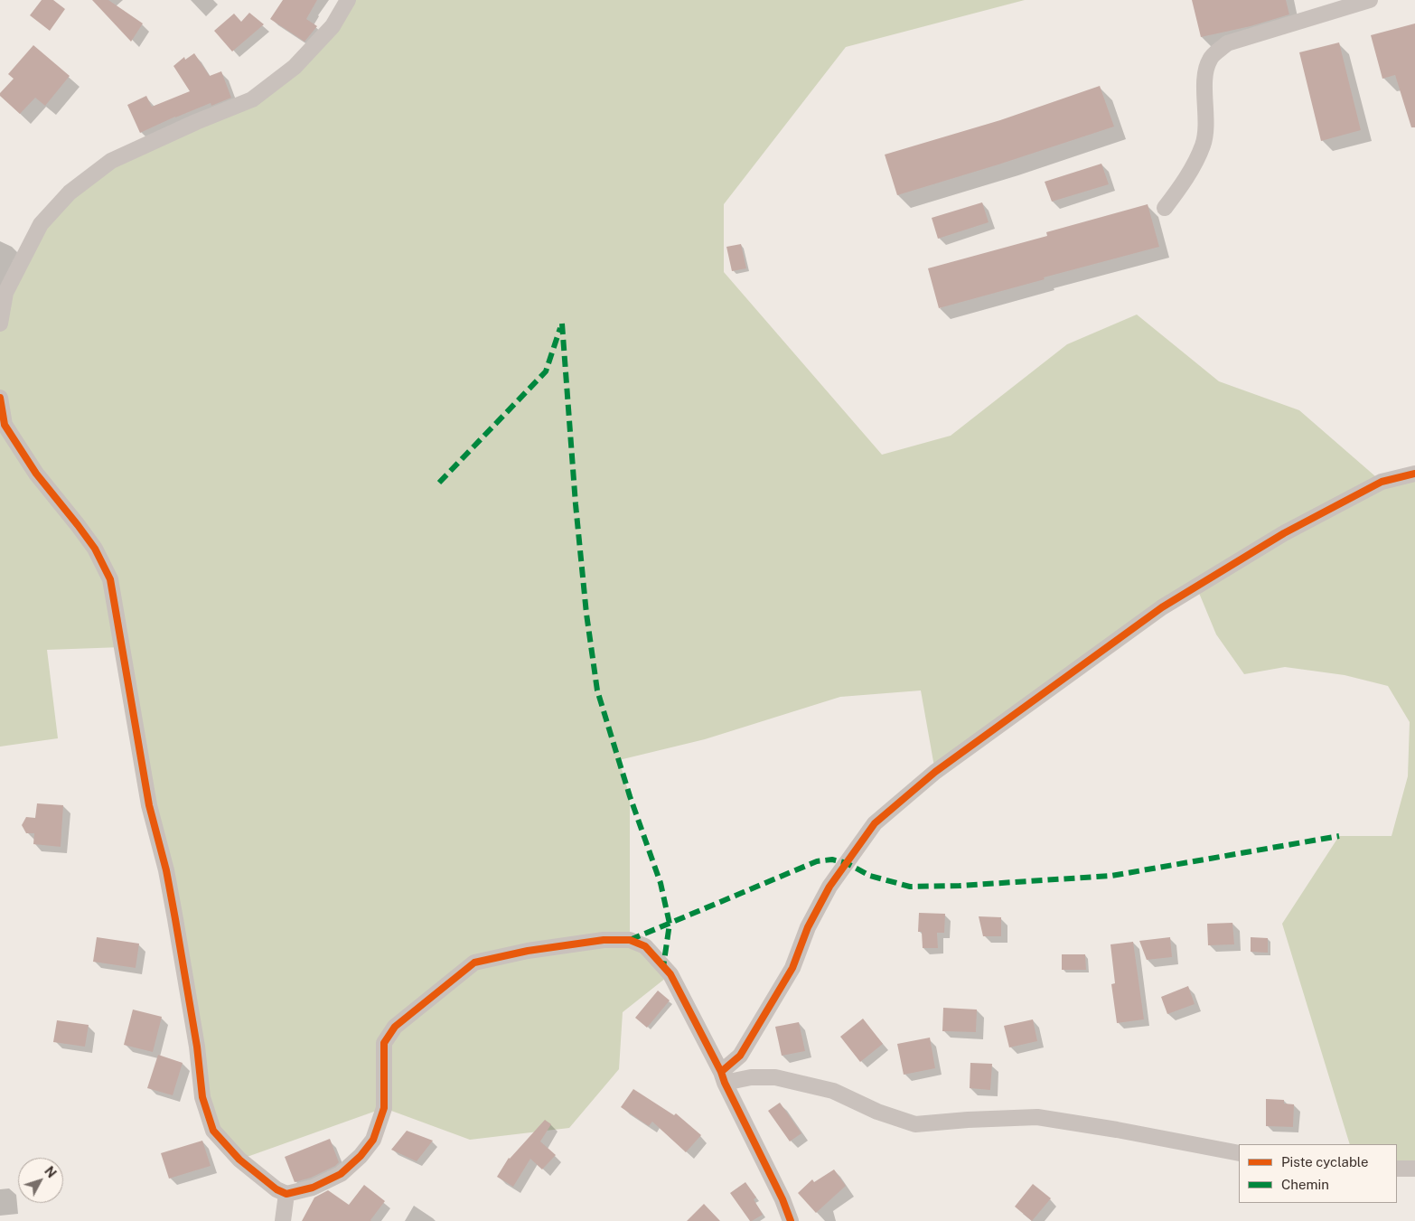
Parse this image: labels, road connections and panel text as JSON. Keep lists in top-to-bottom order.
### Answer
{
  "legend": ["Piste cyclable", "Chemin"],
  "north": "top right"
}
